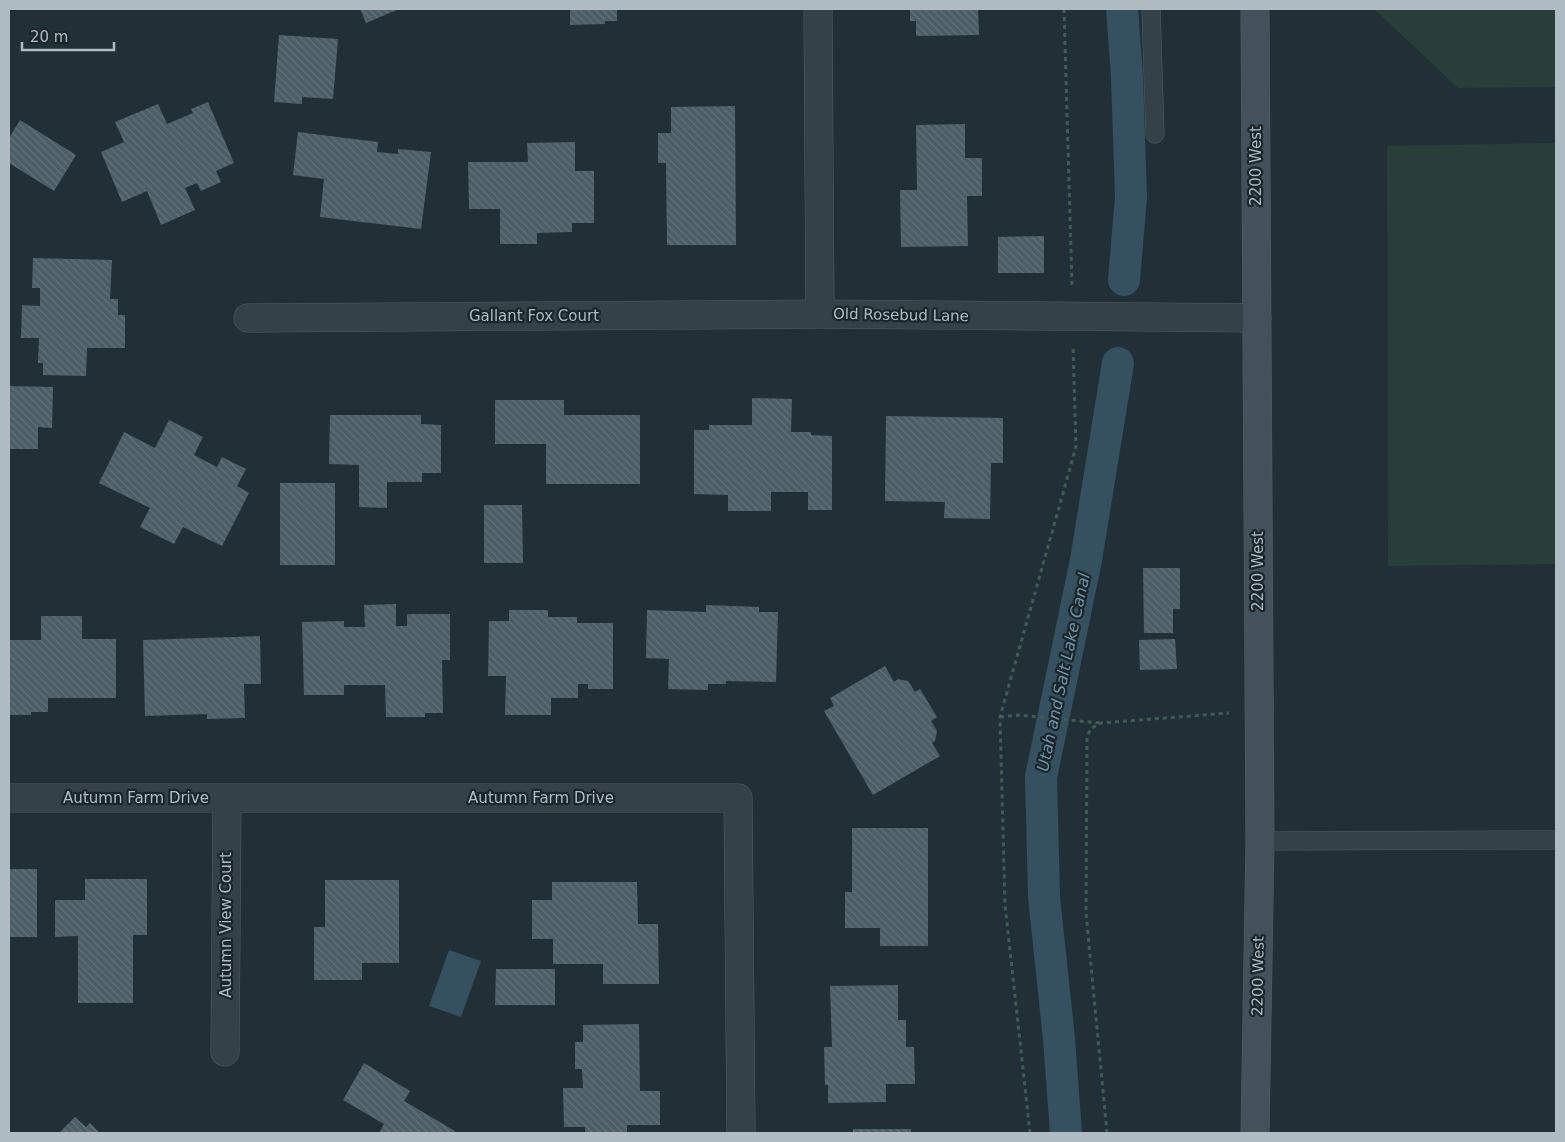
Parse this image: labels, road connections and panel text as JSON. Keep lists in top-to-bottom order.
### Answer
{
  "streets": {
    "street": [
      "2200 West",
      "Old Rosebud Lane",
      "Gallant Fox Court",
      "Autumn Farm Drive",
      "Autumn View Court"
    ]
  },
  "crossings": [
    ["2200 West", "Old Rosebud Lane"],
    ["Old Rosebud Lane", "Gallant Fox Court"],
    ["Autumn Farm Drive", "Autumn View Court"]
  ],
  "water": ["Utah and Salt Lake Canal"],
  "scale_bar": "20 m"
}
